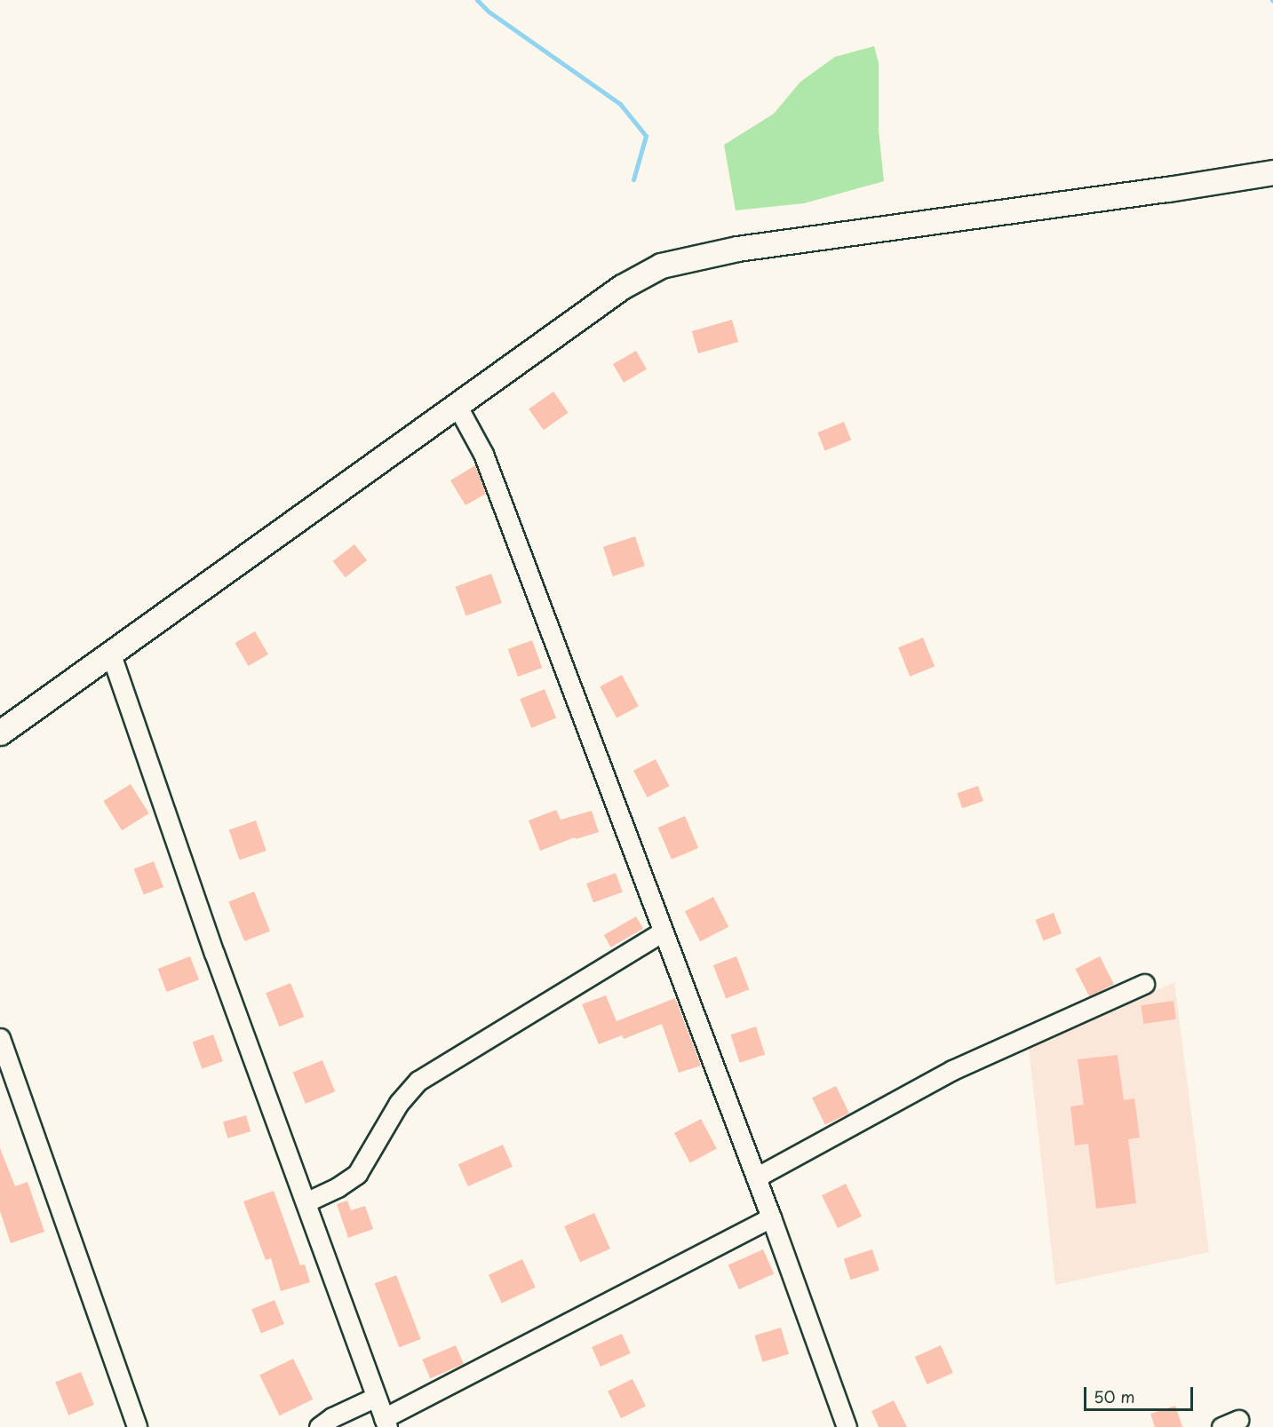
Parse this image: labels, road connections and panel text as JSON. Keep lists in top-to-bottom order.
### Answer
{
  "scale_bar": "50 m"
}
